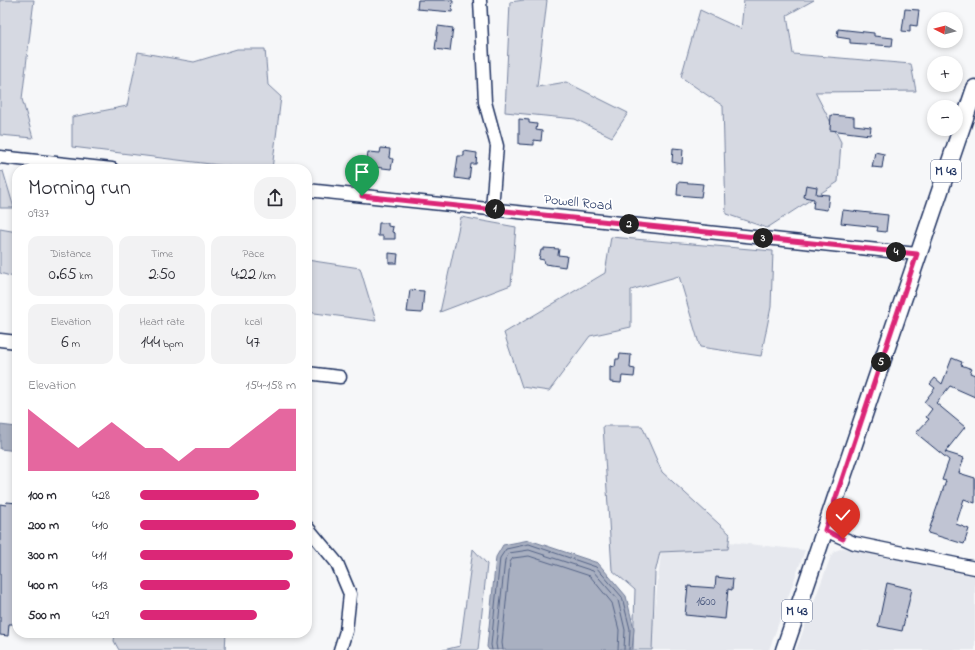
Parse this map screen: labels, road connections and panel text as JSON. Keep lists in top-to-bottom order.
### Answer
{
  "streets": {
    "main road": ["M 43"],
    "street": ["Powell Road"]
  },
  "crossings": [
    ["M 43", "Powell Road"]
  ],
  "house_numbers": ["1600"],
  "north": "left",
  "page": {
    "map_buttons": ["+", "−"],
    "heading": ["Morning run", "09:37"],
    "pins": [
      "1",
      "2",
      "3",
      "4",
      "5"
    ],
    "stats": [
      ["Distance", "0.65 km"],
      ["Time", "2:50"],
      ["Pace", "4:22 /km"],
      ["Elevation", "6 m"],
      ["Heart rate", "144 bpm"],
      ["kcal", "47"]
    ],
    "chart": ["Elevation", "154–158 m"],
    "list": [
      {
        "name": "100 m",
        "note": "4:28"
      },
      {
        "name": "200 m",
        "note": "4:10"
      },
      {
        "name": "300 m",
        "note": "4:11"
      },
      {
        "name": "400 m",
        "note": "4:13"
      },
      {
        "name": "500 m",
        "note": "4:29"
      }
    ]
  }
}
